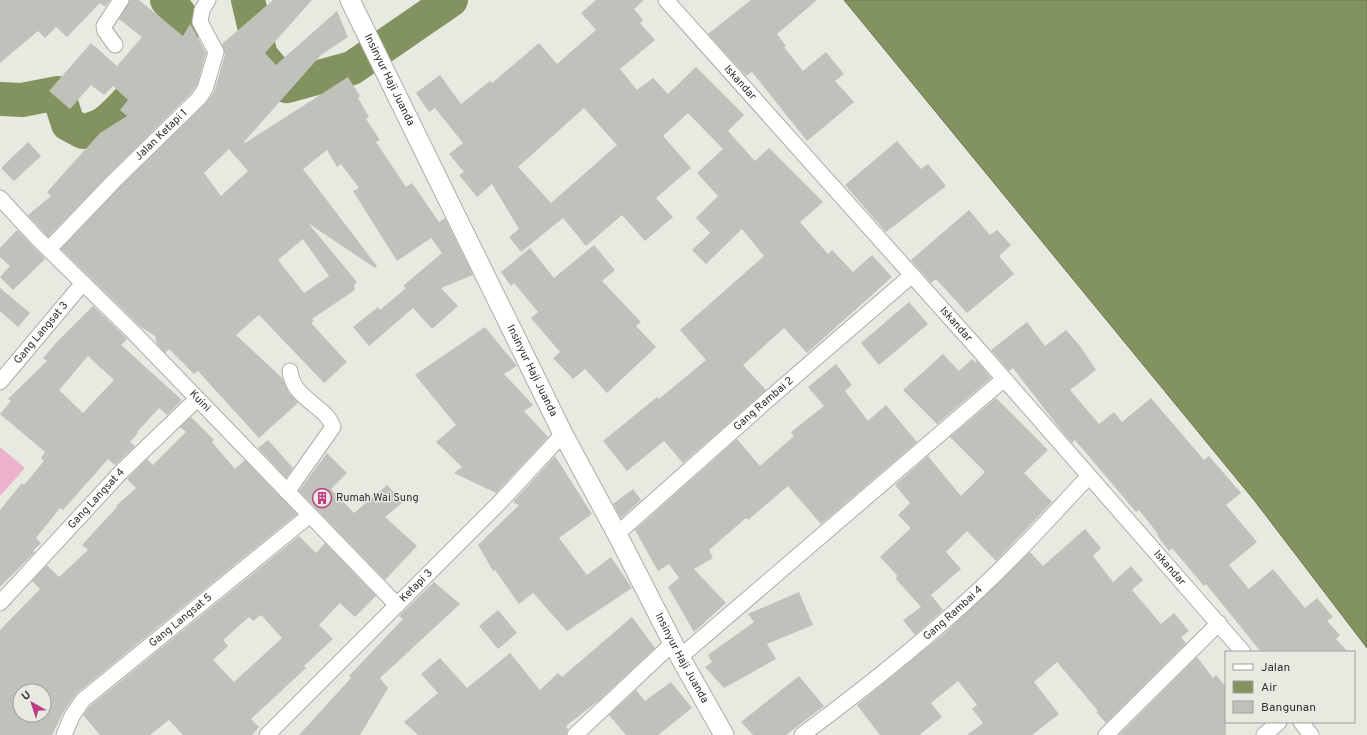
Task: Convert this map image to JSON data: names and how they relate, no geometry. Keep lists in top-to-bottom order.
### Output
{
  "streets": {
    "street": [
      "Insinyur Haji Juanda",
      "Iskandar",
      "Jalan Ketapi 1",
      "Gang Langsat 3",
      "Kuini",
      "Gang Rambai 2",
      "Gang Langsat 4",
      "Ketapi 3",
      "Gang Rambai 4",
      "Gang Langsat 5"
    ]
  },
  "crossings": [
    ["Insinyur Haji Juanda", "Gang Rambai 2"],
    ["Insinyur Haji Juanda", "Ketapi 3"],
    ["Iskandar", "Gang Rambai 2"],
    ["Iskandar", "Gang Rambai 4"],
    ["Jalan Ketapi 1", "Kuini"],
    ["Gang Langsat 3", "Kuini"],
    ["Kuini", "Gang Langsat 4"],
    ["Kuini", "Ketapi 3"],
    ["Kuini", "Gang Langsat 5"]
  ],
  "places": {
    "building": ["Rumah Wai Sung"]
  },
  "legend": ["Jalan", "Air", "Bangunan"],
  "north": "top left"
}
